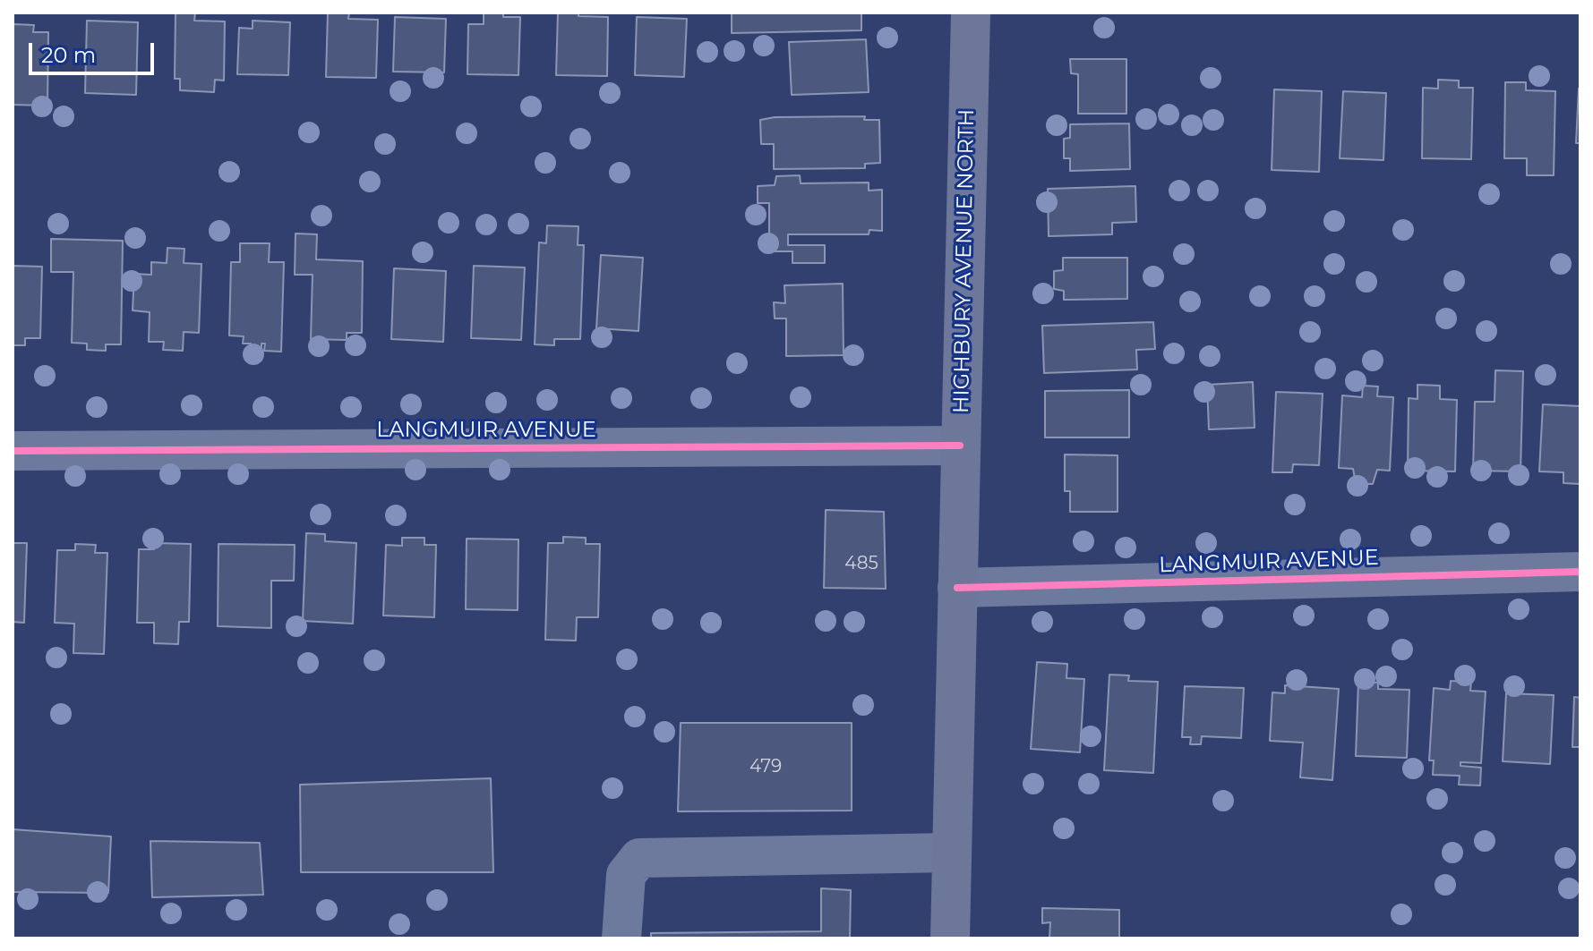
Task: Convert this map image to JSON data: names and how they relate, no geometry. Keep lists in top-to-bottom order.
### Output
{
  "streets": {
    "main road": ["HIGHBURY AVENUE NORTH"],
    "street": ["LANGMUIR AVENUE"]
  },
  "crossings": [
    ["HIGHBURY AVENUE NORTH", "LANGMUIR AVENUE"]
  ],
  "house_numbers": ["485", "479"],
  "scale_bar": "20 m"
}
